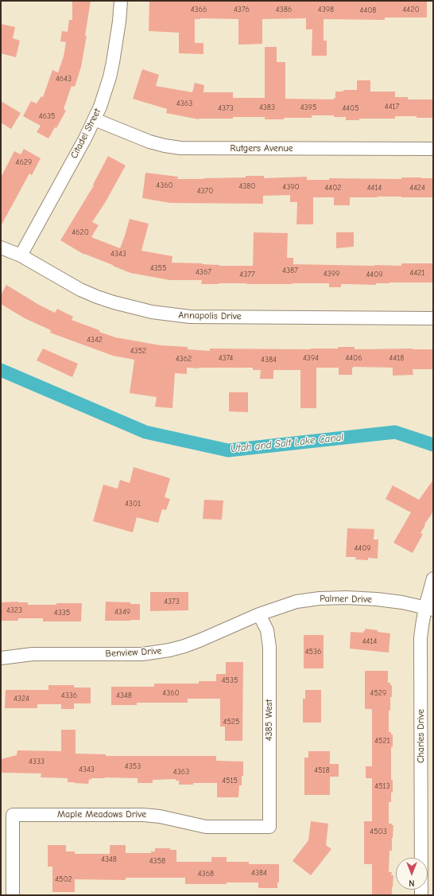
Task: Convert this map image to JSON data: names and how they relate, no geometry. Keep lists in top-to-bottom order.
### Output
{
  "streets": {
    "street": [
      "Citadel Street",
      "Rutgers Avenue",
      "Annapolis Drive",
      "Palmer Drive",
      "Benview Drive",
      "4385 West",
      "Charles Drive",
      "Maple Meadows Drive"
    ]
  },
  "crossings": [
    ["Citadel Street", "Rutgers Avenue"],
    ["Citadel Street", "Annapolis Drive"],
    ["Palmer Drive", "Benview Drive"],
    ["Palmer Drive", "4385 West"],
    ["Palmer Drive", "Charles Drive"],
    ["Benview Drive", "4385 West"],
    ["4385 West", "Maple Meadows Drive"]
  ],
  "water": ["Utah and Salt Lake Canal"],
  "house_numbers": [
    "4366",
    "4376",
    "4386",
    "4398",
    "4420",
    "4408",
    "4643",
    "4363",
    "4417",
    "4383",
    "4395",
    "4373",
    "4405",
    "4635",
    "4629",
    "4360",
    "4380",
    "4390",
    "4402",
    "4414",
    "4424",
    "4370",
    "4620",
    "4343",
    "4355",
    "4387",
    "4367",
    "4421",
    "4399",
    "4377",
    "4409",
    "4342",
    "4352",
    "4374",
    "4394",
    "4406",
    "4418",
    "4362",
    "4384",
    "4301",
    "4409",
    "4373",
    "4323",
    "4349",
    "4335",
    "4414",
    "4536",
    "4535",
    "4360",
    "4529",
    "4336",
    "4348",
    "4324",
    "4525",
    "4521",
    "4333",
    "4353",
    "4343",
    "4518",
    "4363",
    "4515",
    "4513",
    "4503",
    "4348",
    "4358",
    "4384",
    "4368",
    "4502"
  ],
  "north": "bottom"
}
